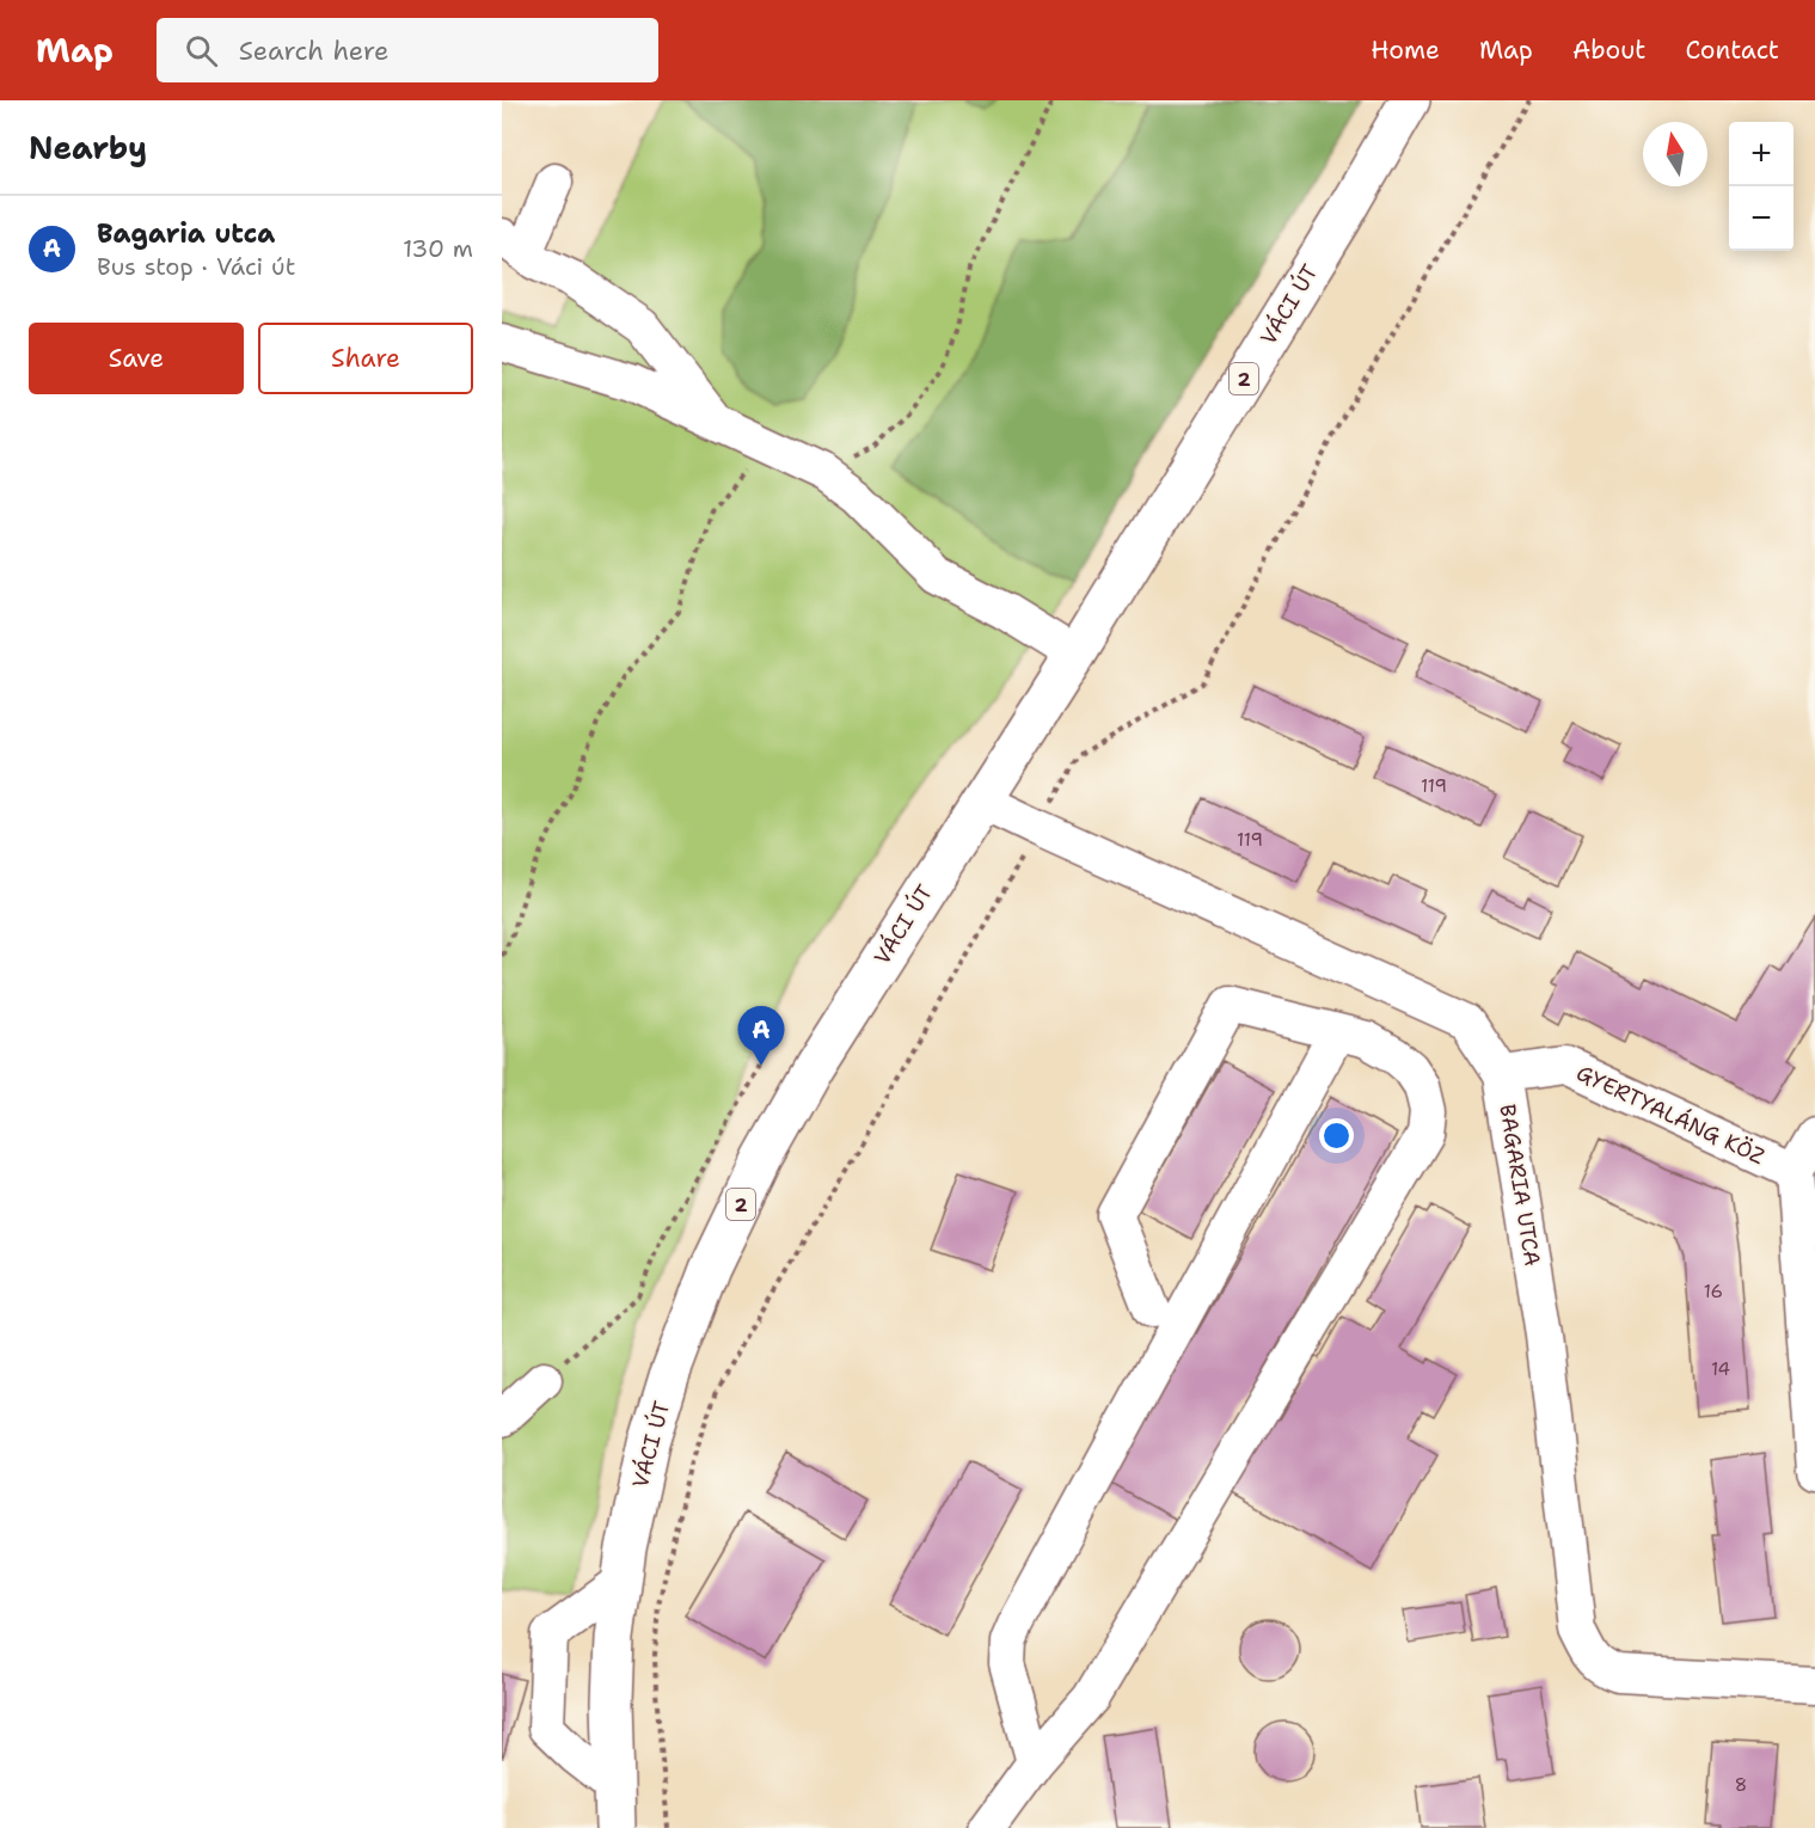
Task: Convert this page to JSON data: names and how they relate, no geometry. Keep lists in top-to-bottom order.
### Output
{
  "streets": {
    "main road": ["VÁCI ÚT", "2"],
    "street": ["GYERTYALÁNG KÖZ", "BAGARIA UTCA"]
  },
  "crossings": [
    ["VÁCI ÚT", "BAGARIA UTCA"],
    ["GYERTYALÁNG KÖZ", "BAGARIA UTCA"]
  ],
  "house_numbers": [
    "119",
    "119",
    "16",
    "14",
    "8"
  ],
  "north": "top",
  "page": {
    "header": "Map",
    "search": "Search here",
    "nav": [
      "Home",
      "Map",
      "About",
      "Contact"
    ],
    "heading": "Nearby",
    "map_buttons": ["+", "−"],
    "list": [
      {
        "mark": "A",
        "name": "Bagaria utca",
        "note": "Bus stop · Váci út",
        "value": "130 m"
      }
    ],
    "buttons": ["Save", "Share"],
    "pins": "A"
  }
}
